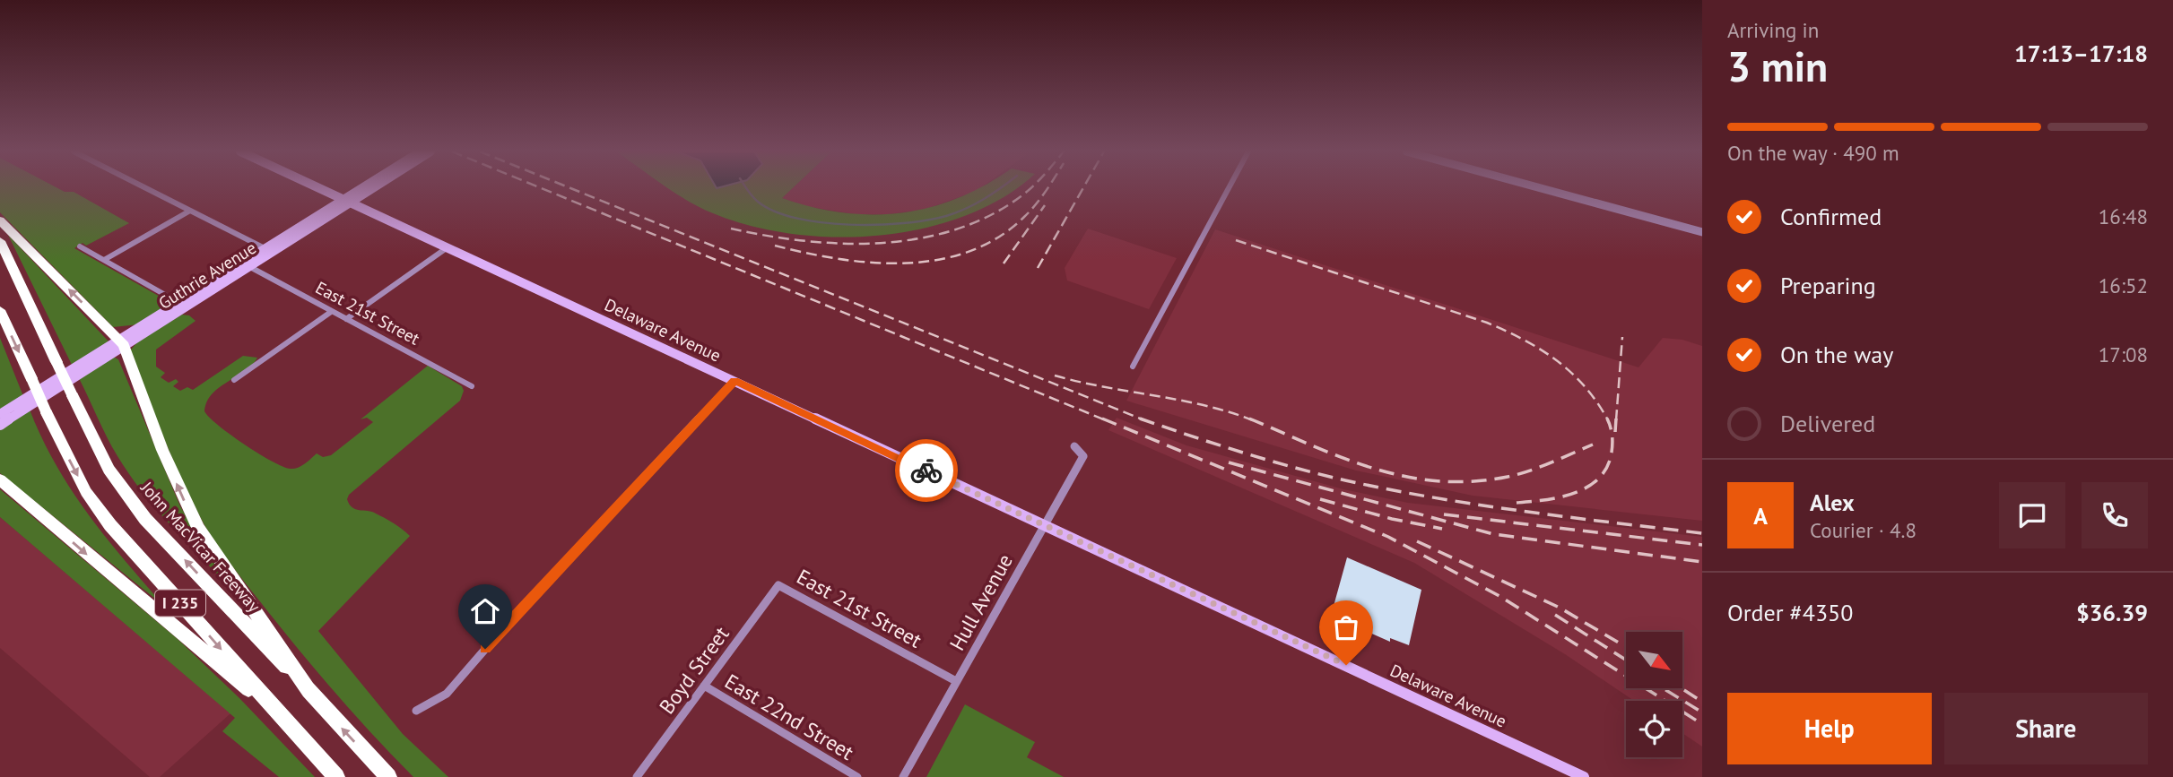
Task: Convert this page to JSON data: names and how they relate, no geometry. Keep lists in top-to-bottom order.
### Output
{
  "streets": {
    "highway": ["John MacVicar Freeway", "I 235"],
    "main road": ["Guthrie Avenue", "Delaware Avenue"],
    "street": [
      "East 21st Street",
      "Hull Avenue",
      "Boyd Street",
      "East 22nd Street"
    ]
  },
  "crossings": [
    ["Guthrie Avenue", "East 21st Street"],
    ["Guthrie Avenue", "Delaware Avenue"],
    ["East 21st Street", "Hull Avenue"],
    ["East 21st Street", "Boyd Street"],
    ["Delaware Avenue", "Hull Avenue"],
    ["Boyd Street", "East 22nd Street"]
  ],
  "north": "bottom right",
  "page": {
    "heading": ["3 min", "Arriving in", "17:13–17:18"],
    "panel": [
      "Alex",
      "Courier · 4.8",
      "Order #4350",
      "$36.39"
    ],
    "bar": "On the way · 490 m",
    "list": [
      ["Confirmed", "16:48"],
      ["Preparing", "16:52"],
      ["On the way", "17:08"],
      "Delivered"
    ],
    "round": "A",
    "buttons": ["Help", "Share"]
  }
}
